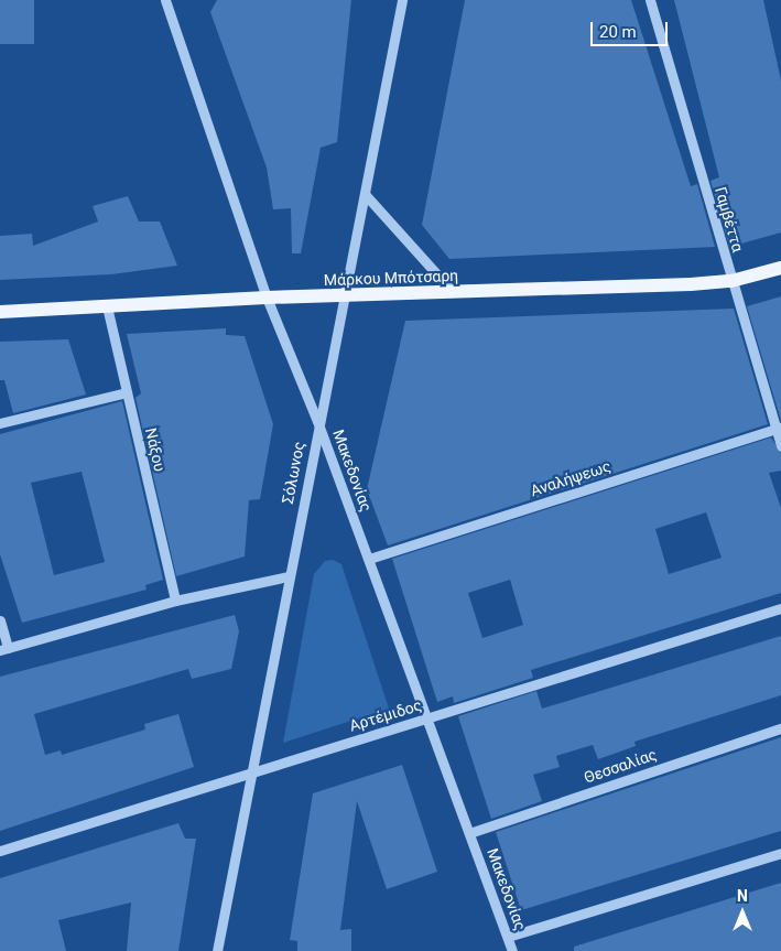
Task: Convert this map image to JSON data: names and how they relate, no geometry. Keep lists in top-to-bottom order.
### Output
{
  "streets": {
    "main road": ["Μάρκου Μπότσαρη"],
    "street": [
      "Γαμβέττα",
      "Νάξου",
      "Μακεδονίας",
      "Σόλωνος",
      "Αναλήψεως",
      "Αρτέμιδος",
      "Θεσσαλίας"
    ]
  },
  "crossings": [
    ["Γαμβέττα", "Μάρκου Μπότσαρη"],
    ["Γαμβέττα", "Αναλήψεως"],
    ["Μάρκου Μπότσαρη", "Νάξου"],
    ["Μάρκου Μπότσαρη", "Μακεδονίας"],
    ["Μάρκου Μπότσαρη", "Σόλωνος"],
    ["Μακεδονίας", "Σόλωνος"],
    ["Μακεδονίας", "Αναλήψεως"],
    ["Μακεδονίας", "Αρτέμιδος"],
    ["Μακεδονίας", "Θεσσαλίας"],
    ["Σόλωνος", "Αρτέμιδος"]
  ],
  "scale_bar": "20 m",
  "north": "top"
}
